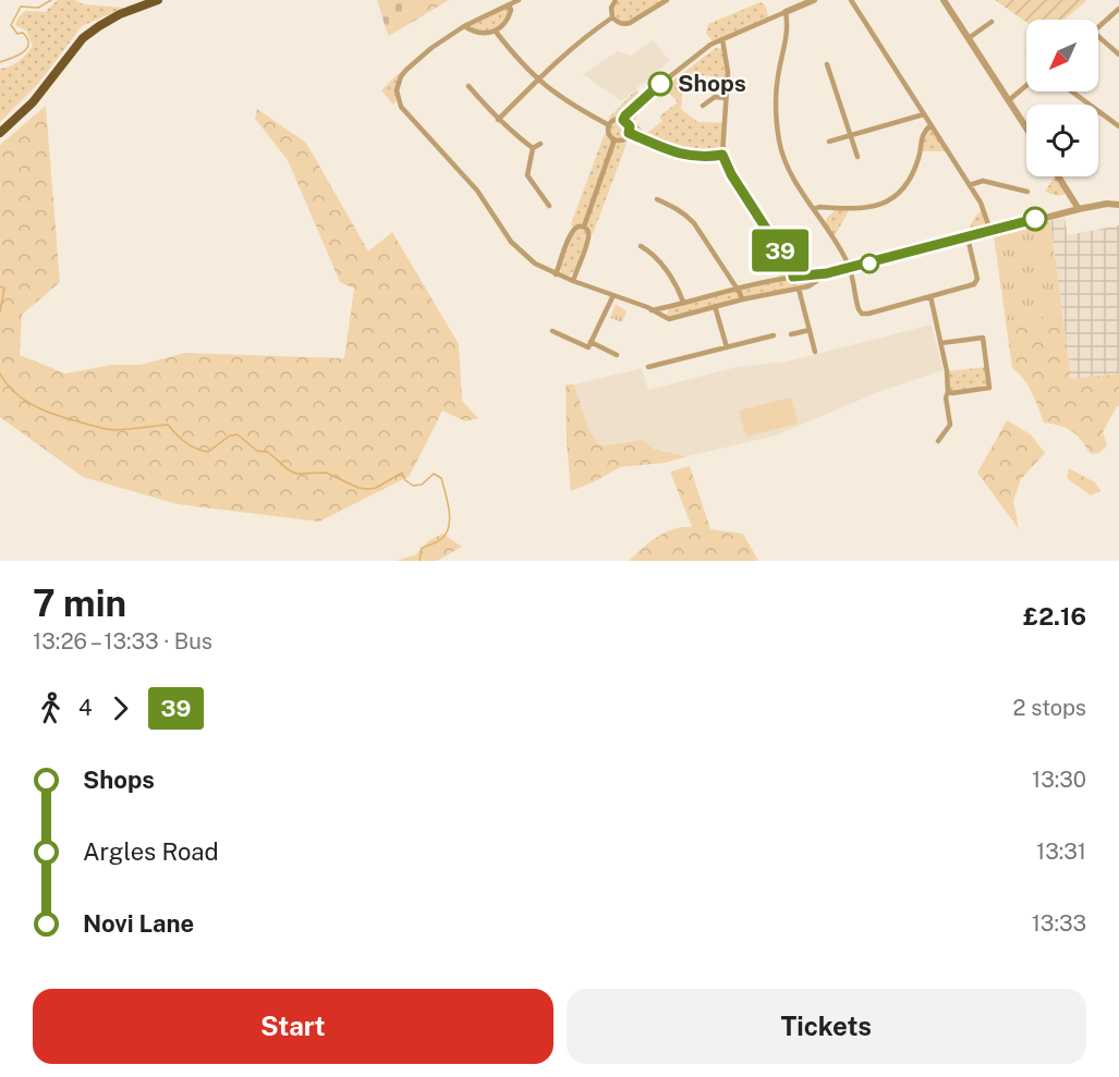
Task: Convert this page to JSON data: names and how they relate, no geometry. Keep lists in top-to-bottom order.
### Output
{
  "places": ["Shops"],
  "lines": ["bus line 39"],
  "north": "bottom left",
  "page": {
    "on_map": "39",
    "heading": ["7 min", "13:26 – 13:33 · Bus", "£2.16"],
    "legs": ["4", "39", "2 stops"],
    "list": [
      {
        "name": "Shops",
        "value": "13:30"
      },
      {
        "name": "Argles Road",
        "value": "13:31"
      },
      {
        "name": "Novi Lane",
        "value": "13:33"
      }
    ],
    "buttons": ["Start", "Tickets"]
  }
}
